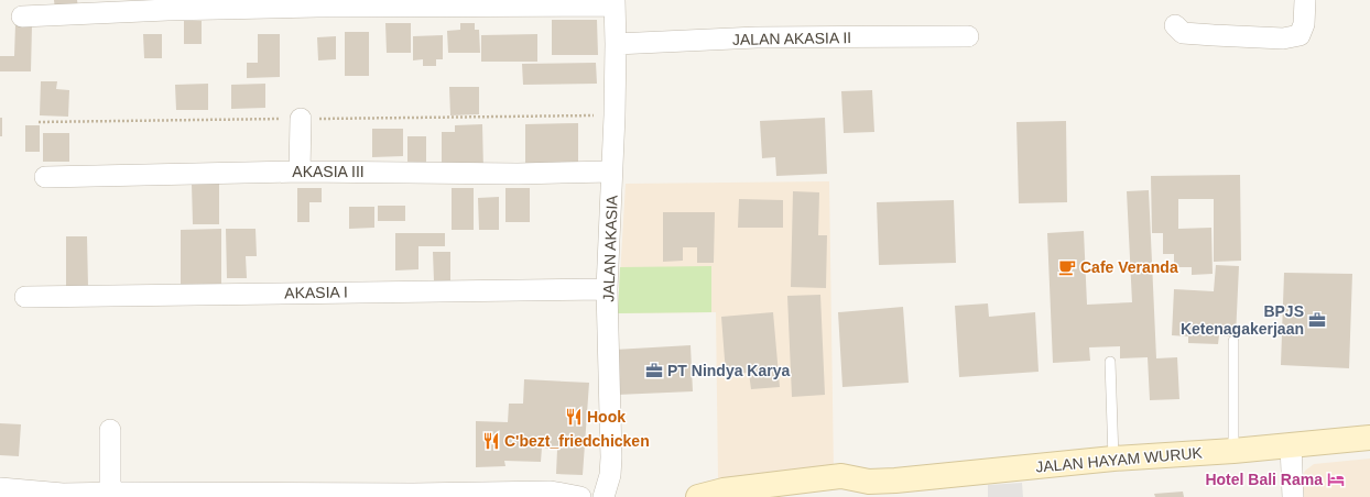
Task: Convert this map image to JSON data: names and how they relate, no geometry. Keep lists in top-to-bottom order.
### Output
{
  "streets": {
    "main road": ["JALAN HAYAM WURUK"],
    "street": [
      "JALAN AKASIA II",
      "AKASIA III",
      "JALAN AKASIA",
      "AKASIA I"
    ]
  },
  "crossings": [
    ["JALAN AKASIA II", "JALAN AKASIA"],
    ["AKASIA III", "JALAN AKASIA"],
    ["JALAN AKASIA", "AKASIA I"]
  ],
  "places": {
    "cafe": ["Cafe Veranda"],
    "office": ["BPJS Ketenagakerjaan", "PT Nindya Karya"],
    "restaurant": ["Hook", "C'bezt_friedchicken"],
    "hotel": ["Hotel Bali Rama"]
  }
}
